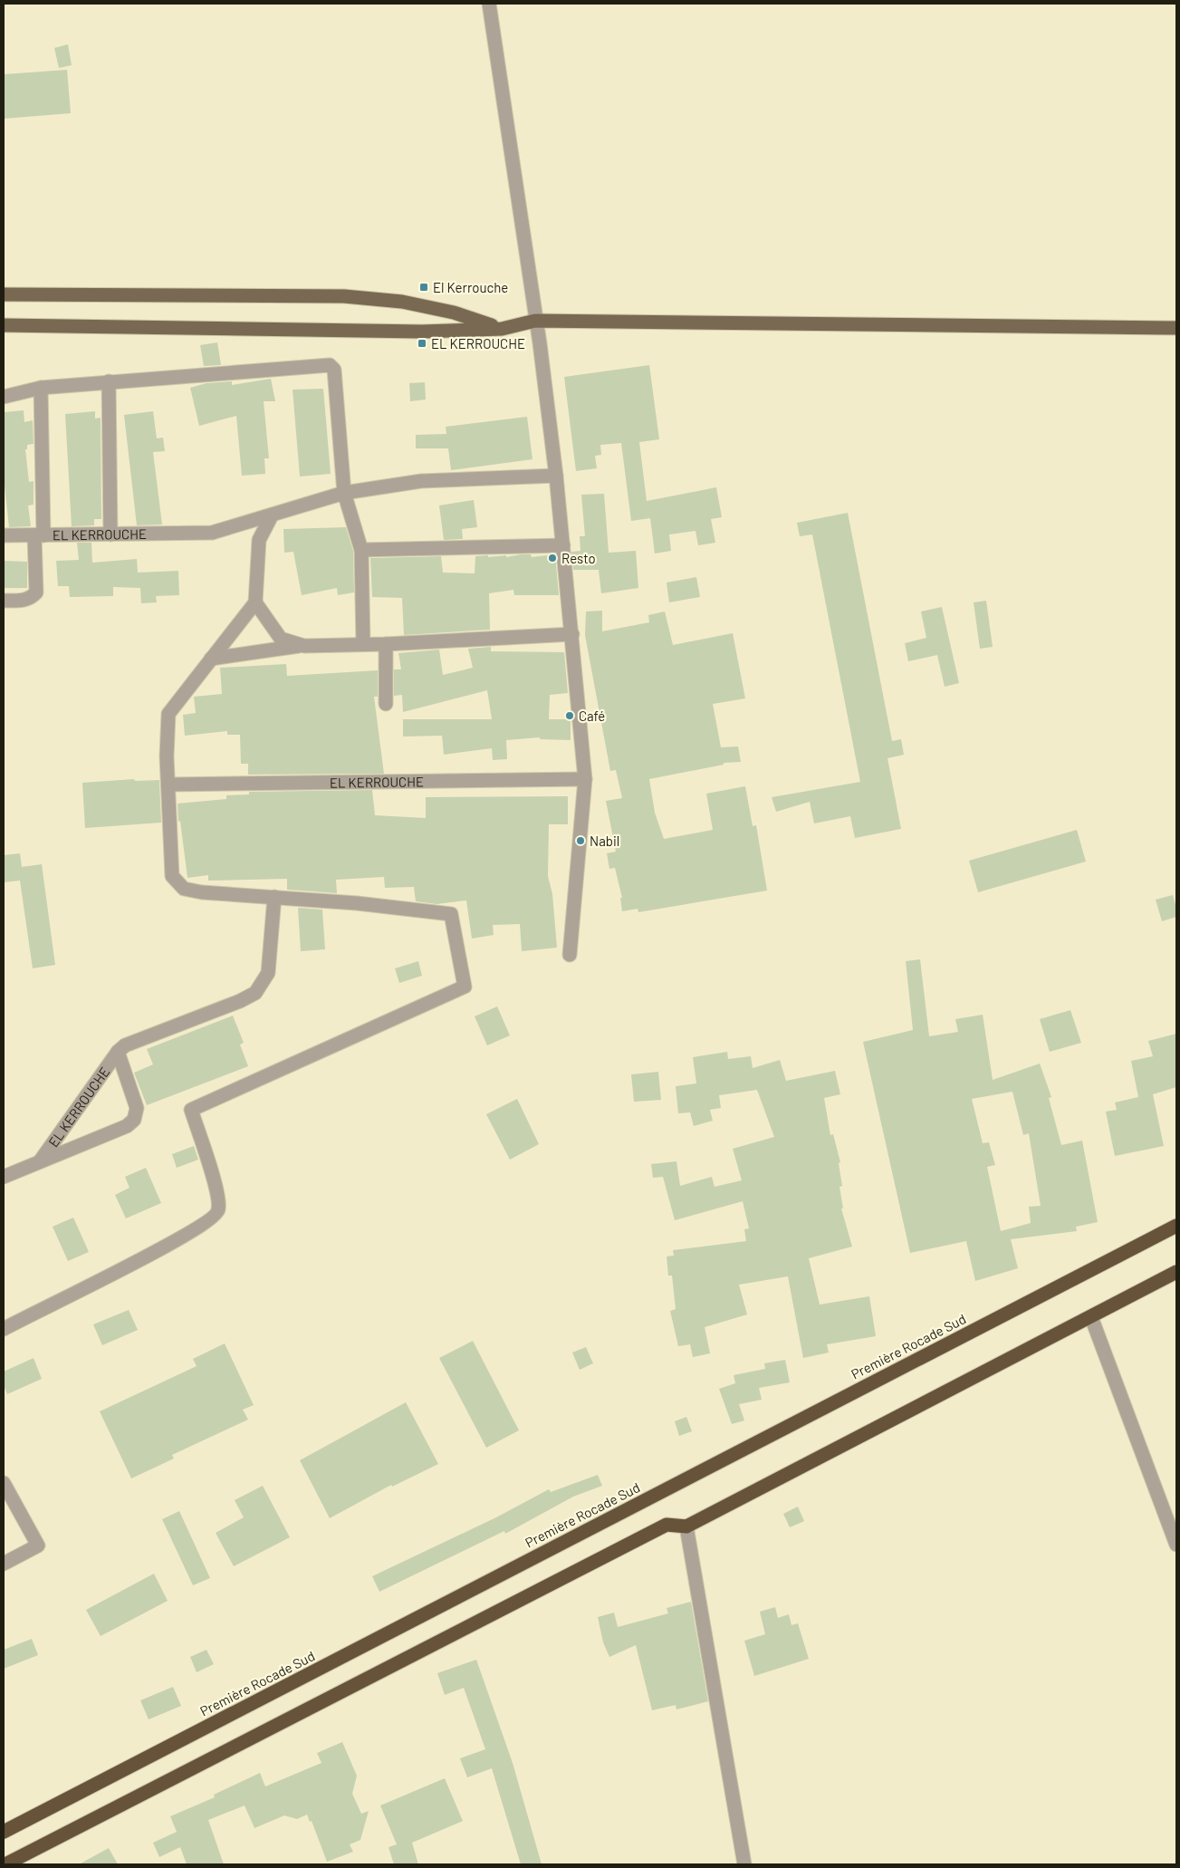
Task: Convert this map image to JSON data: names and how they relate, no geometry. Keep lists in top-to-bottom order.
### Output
{
  "streets": {
    "highway": ["Première Rocade Sud"],
    "street": ["EL KERROUCHE"]
  },
  "places": {
    "transit": ["El Kerrouche", "EL KERROUCHE"],
    "other": ["Resto", "Café", "Nabil"]
  }
}
